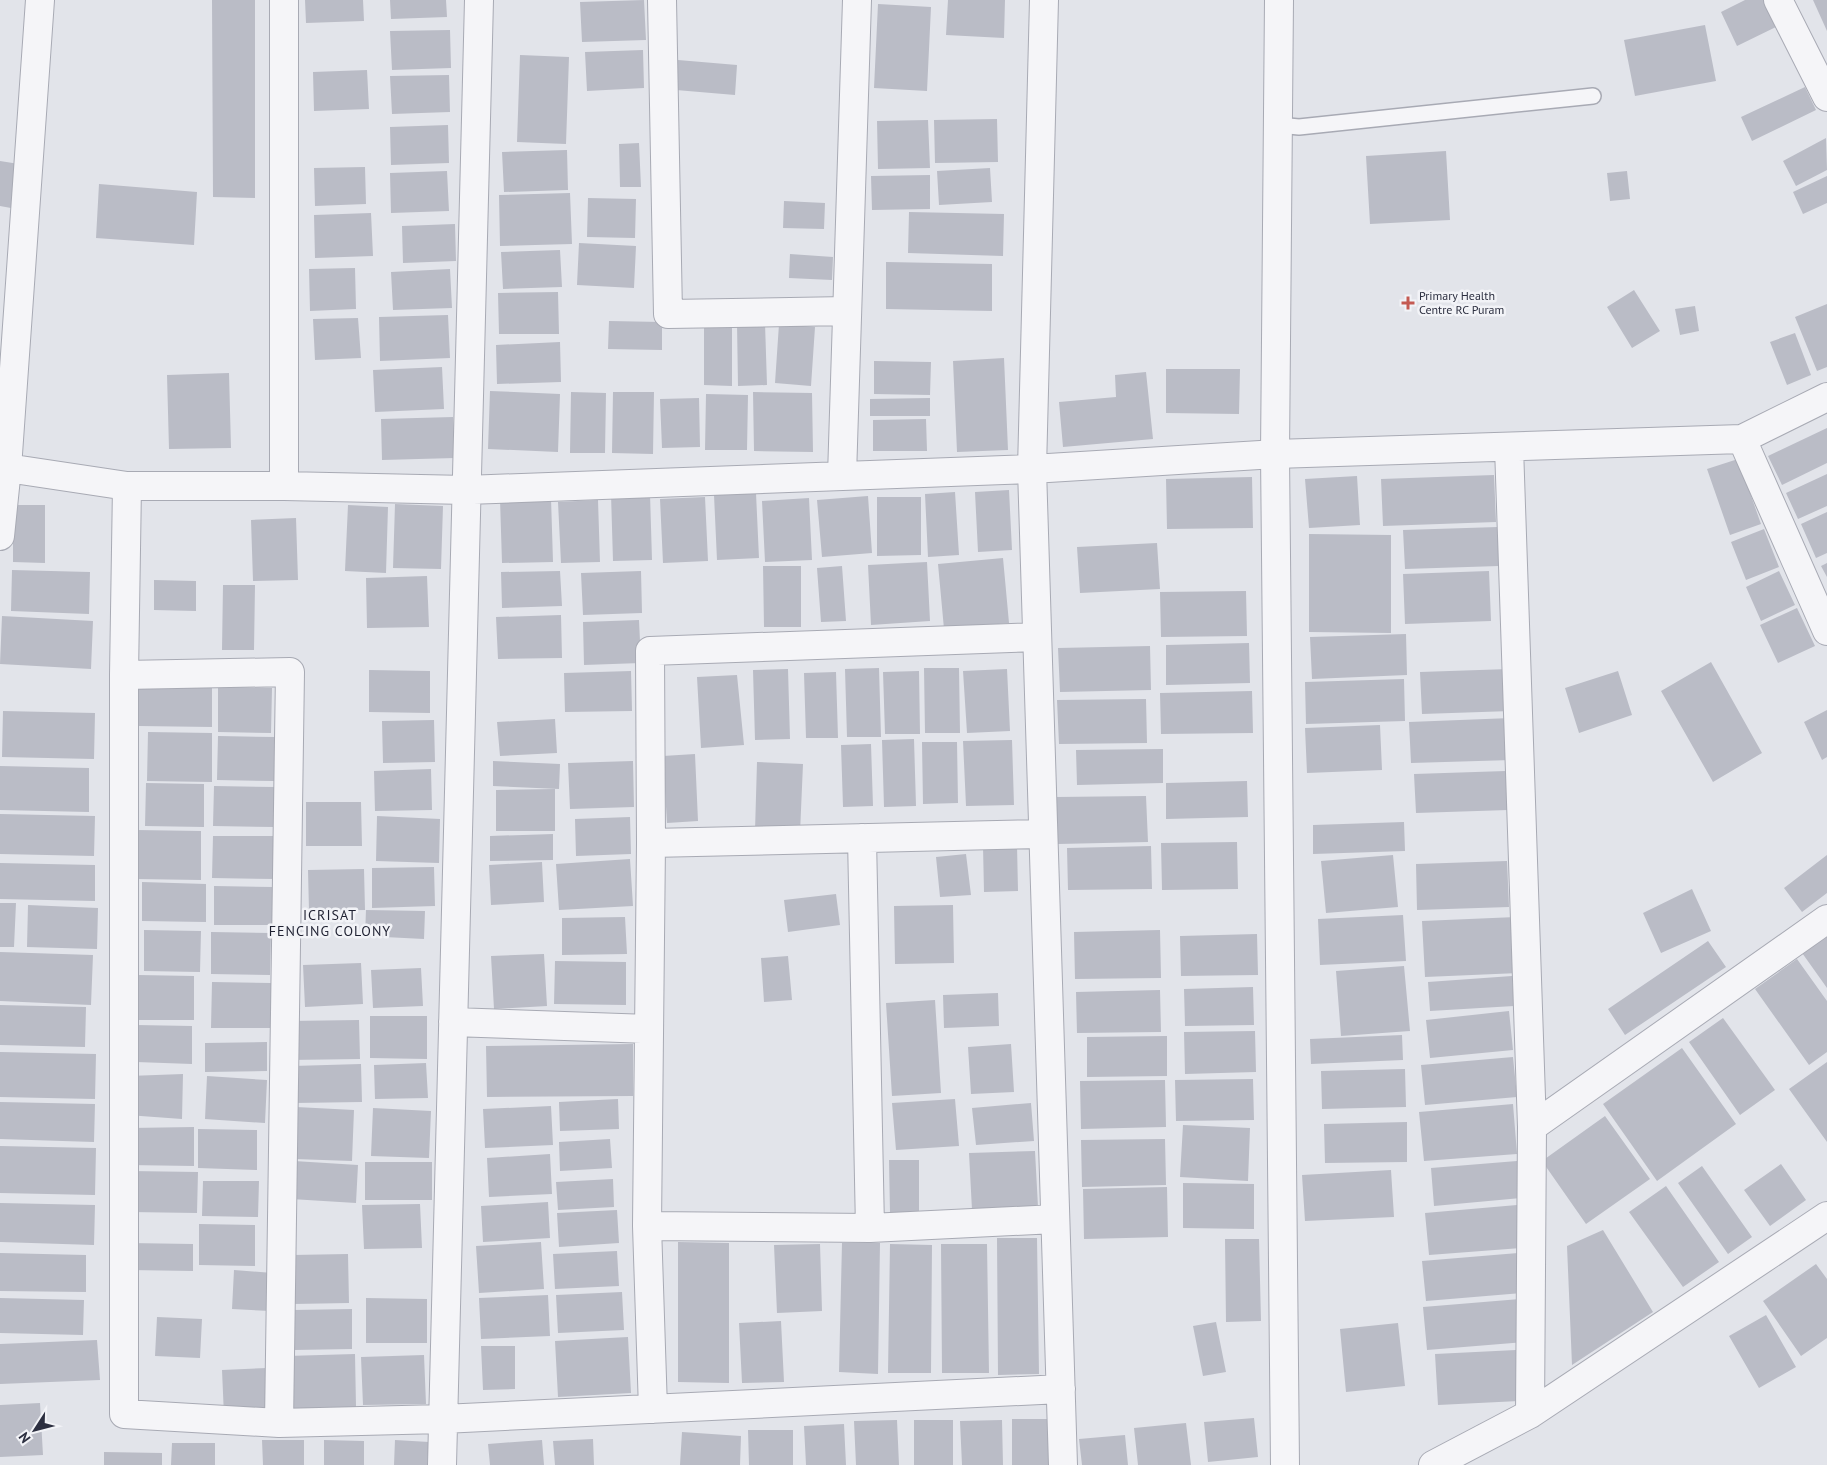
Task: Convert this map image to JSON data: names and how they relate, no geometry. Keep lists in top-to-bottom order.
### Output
{
  "districts": ["ICRISAT FENCING COLONY"],
  "places": {
    "health": ["Primary Health Centre RC Puram"]
  },
  "north": "bottom left"
}
